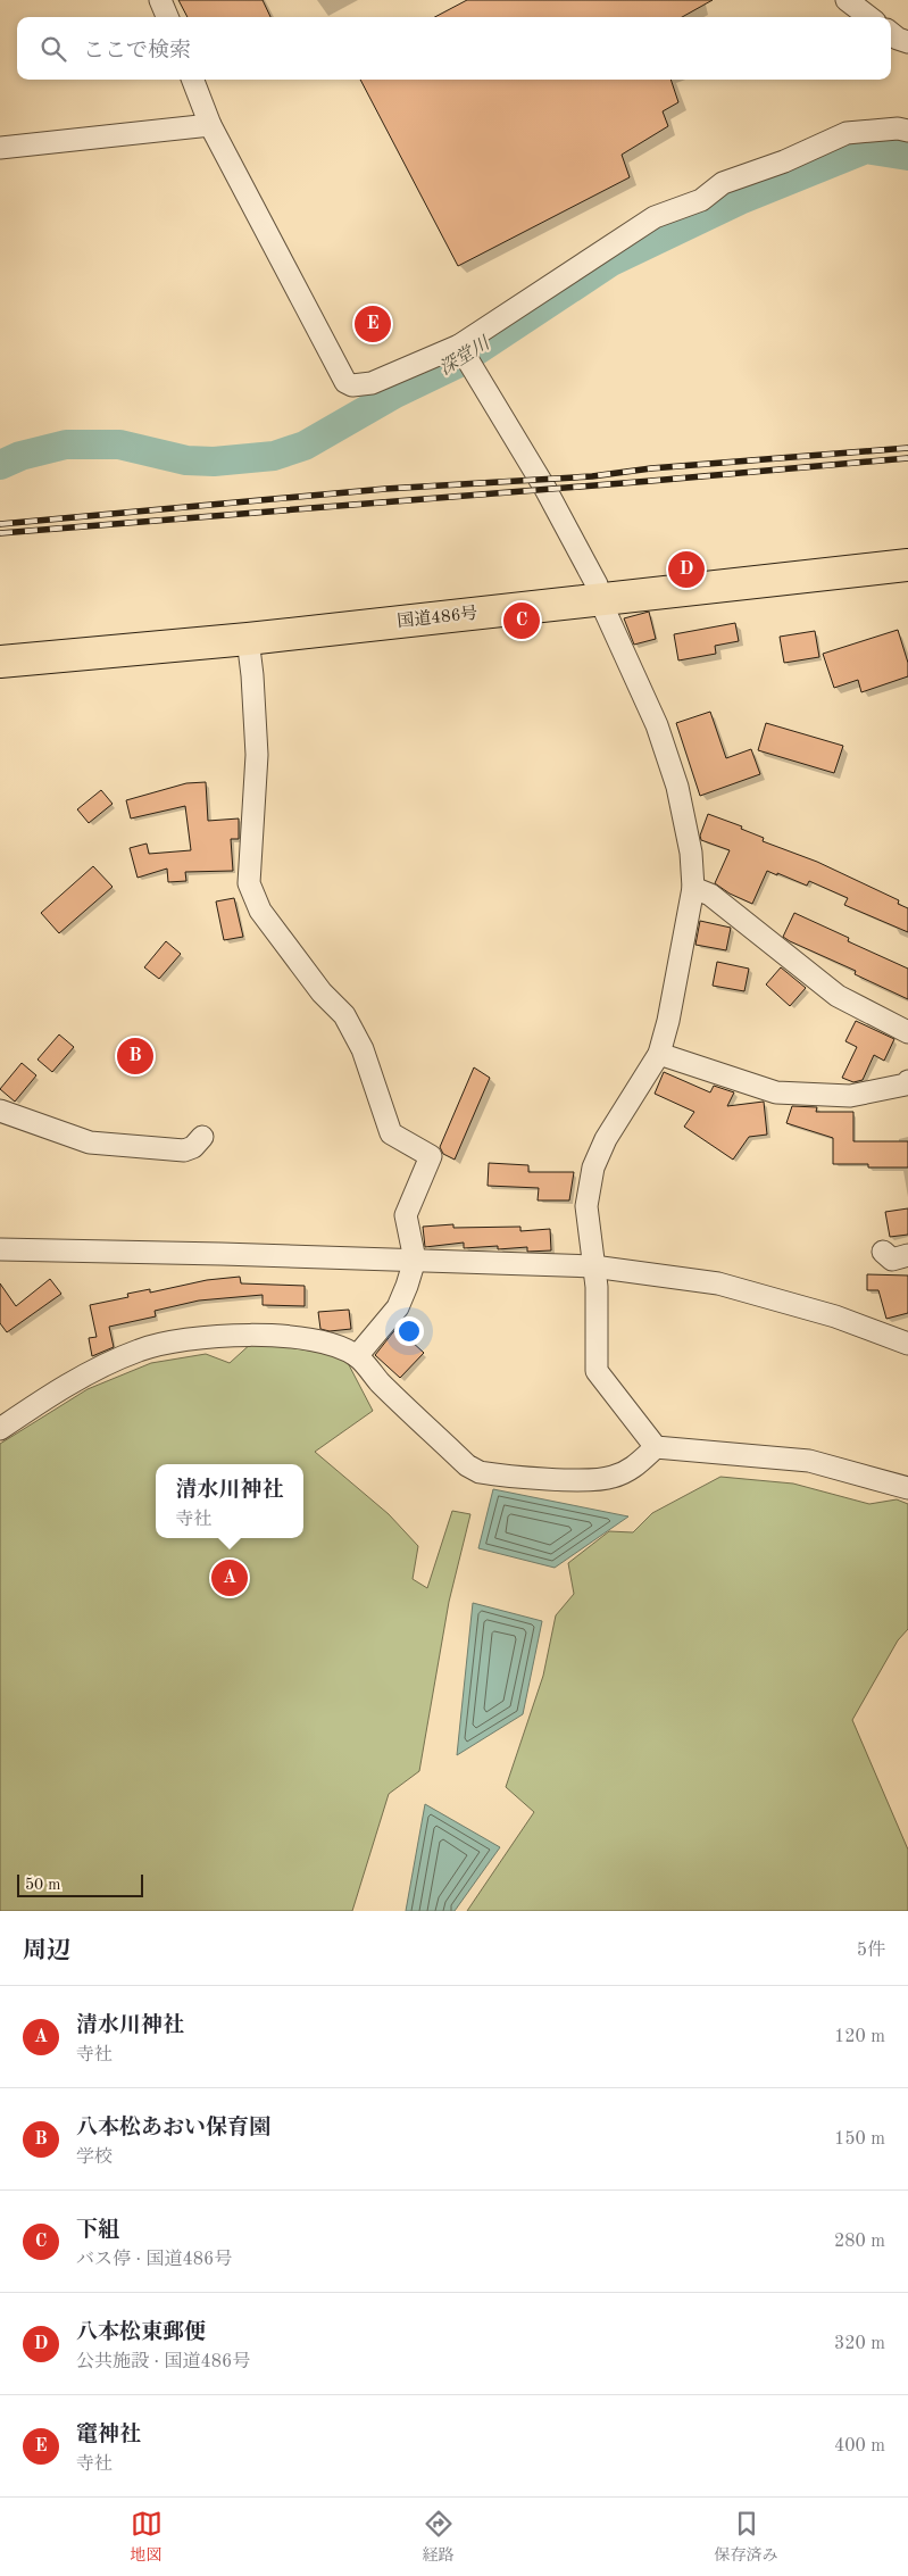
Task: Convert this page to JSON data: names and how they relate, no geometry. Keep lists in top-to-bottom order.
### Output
{
  "streets": {
    "highway": ["国道486号"]
  },
  "water": ["深堂川"],
  "scale_bar": "50 m",
  "page": {
    "search": "ここで検索",
    "pins": [
      "E",
      "D",
      "C",
      "B",
      "A"
    ],
    "popup": ["清水川神社", "寺社"],
    "scale": "50 m",
    "heading": ["周辺", "5件"],
    "list": [
      {
        "mark": "A",
        "name": "清水川神社",
        "note": "寺社",
        "value": "120 m"
      },
      {
        "mark": "B",
        "name": "八本松あおい保育園",
        "note": "学校",
        "value": "150 m"
      },
      {
        "mark": "C",
        "name": "下組",
        "note": "バス停 · 国道486号",
        "value": "280 m"
      },
      {
        "mark": "D",
        "name": "八本松東郵便",
        "note": "公共施設 · 国道486号",
        "value": "320 m"
      },
      {
        "mark": "E",
        "name": "竃神社",
        "note": "寺社",
        "value": "400 m"
      }
    ],
    "nav": ["地図", "経路", "保存済み"]
  }
}
